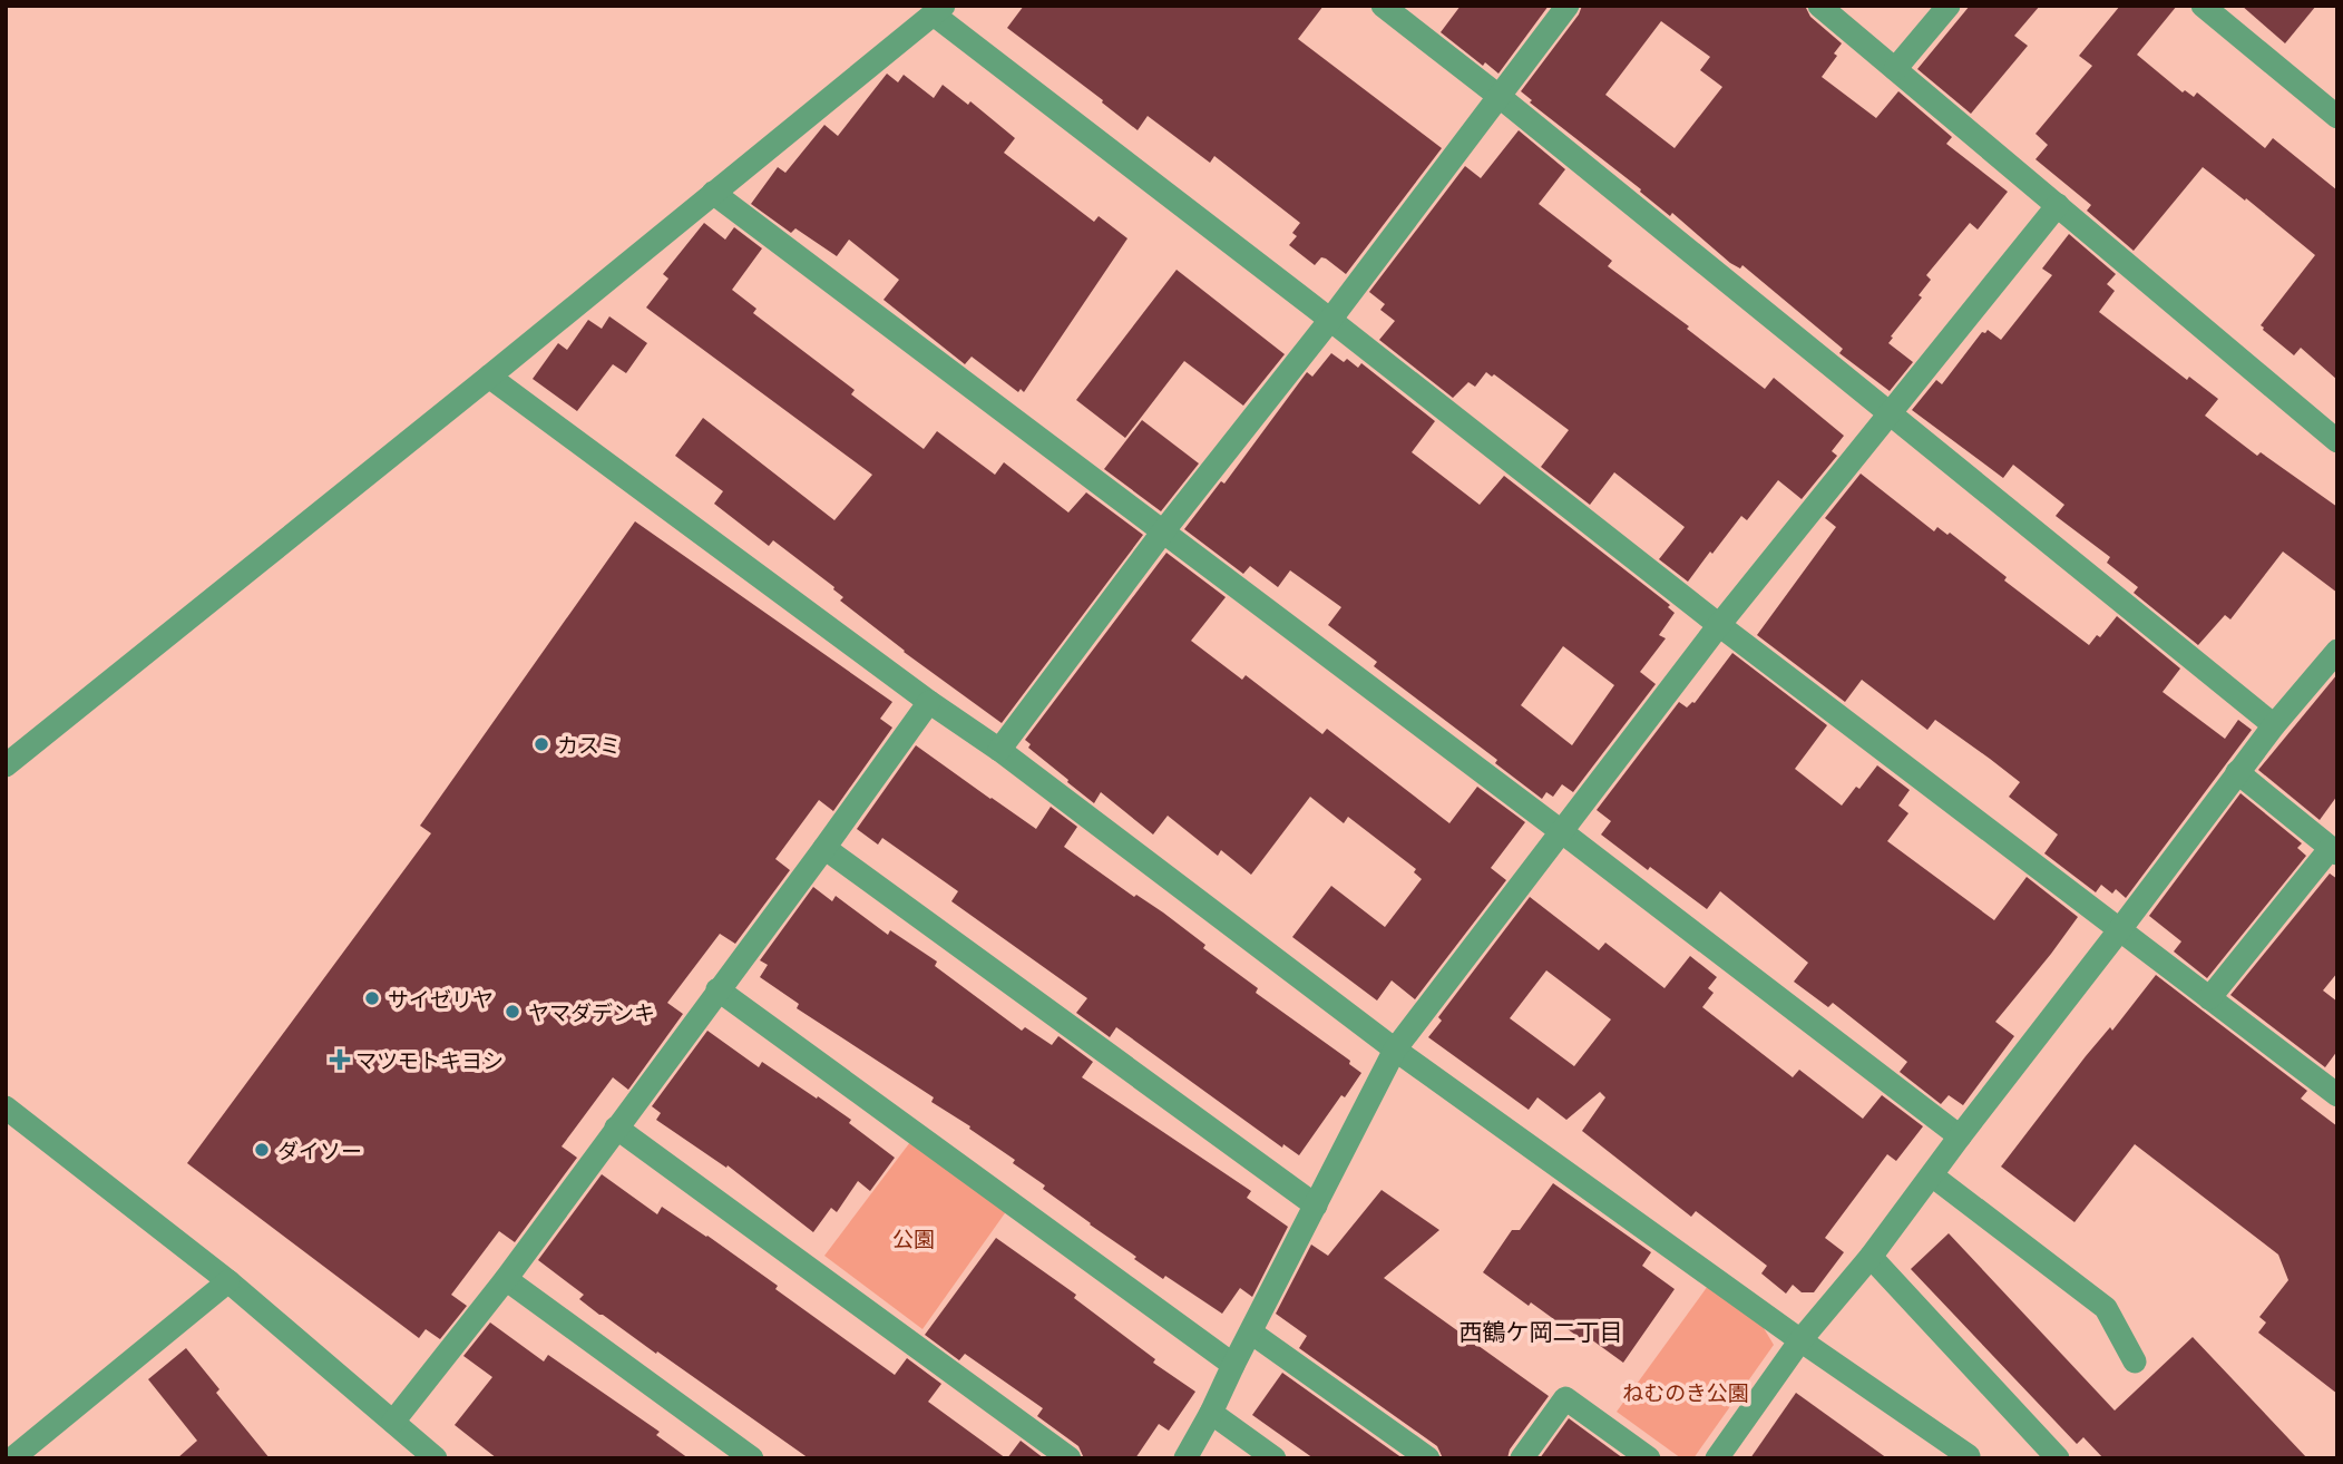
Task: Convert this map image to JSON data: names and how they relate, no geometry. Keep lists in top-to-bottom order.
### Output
{
  "districts": ["西鶴ケ岡二丁目"],
  "parks": ["公園", "ねむのき公園"],
  "places": {
    "other": [
      "カスミ",
      "サイゼリヤ",
      "ヤマダデンキ",
      "ダイソー"
    ],
    "health": ["マツモトキヨシ"]
  }
}
